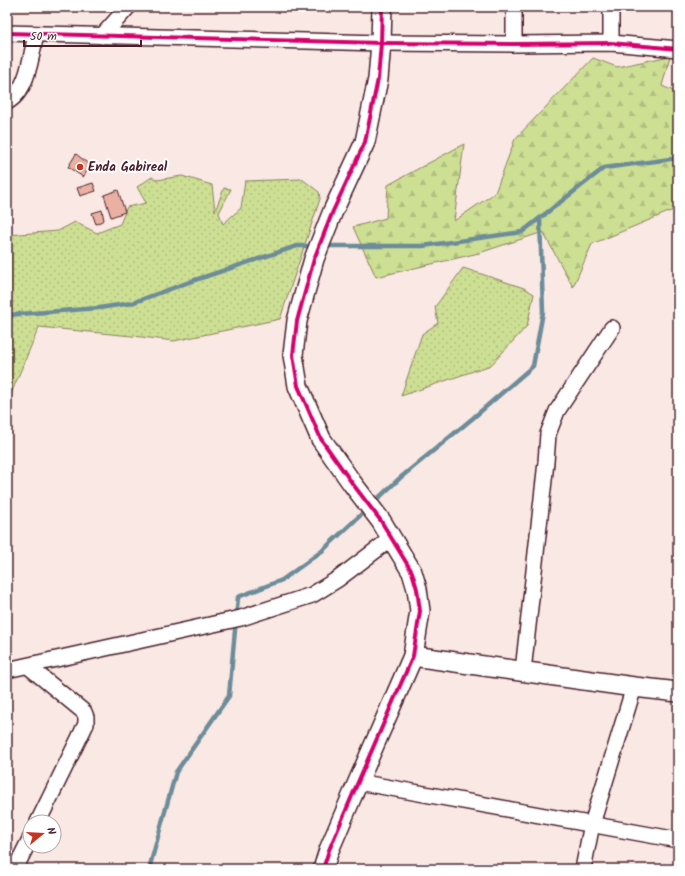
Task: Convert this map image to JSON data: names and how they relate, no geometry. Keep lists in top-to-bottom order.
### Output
{
  "places": ["Enda Gabireal"],
  "scale_bar": "50 m",
  "north": "right"
}
